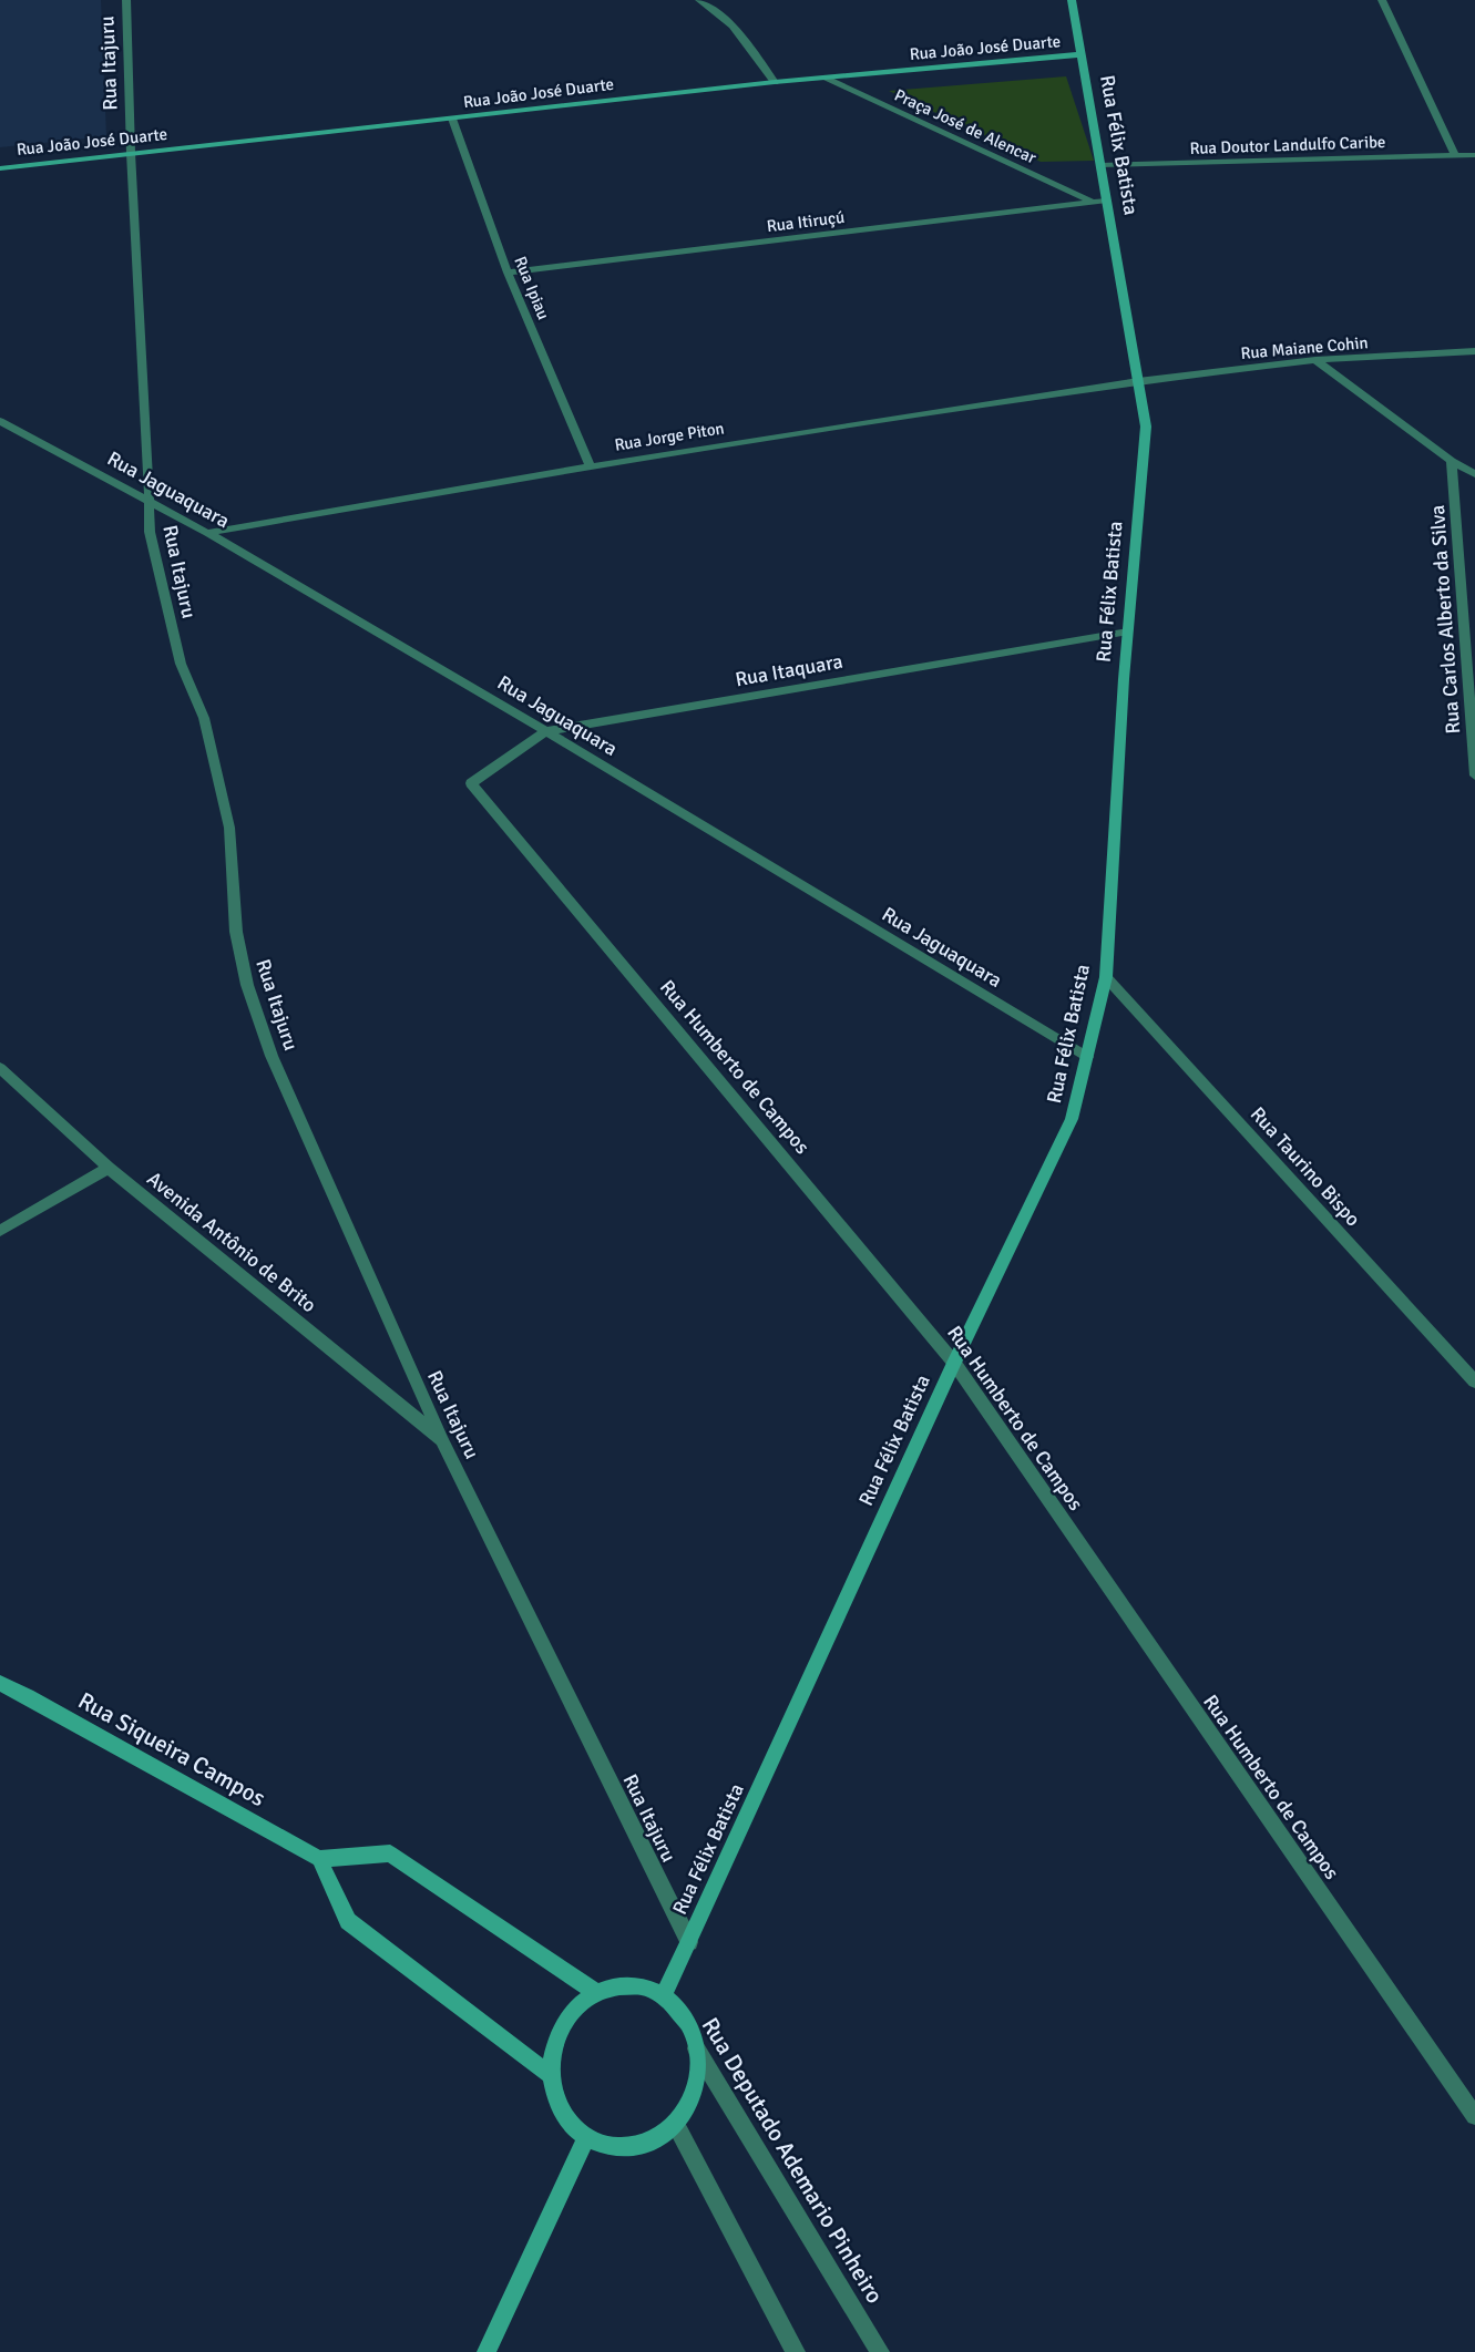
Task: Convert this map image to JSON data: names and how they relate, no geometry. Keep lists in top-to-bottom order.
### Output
{
  "streets": {
    "street": [
      "Rua João José Duarte",
      "Rua Itajuru",
      "Praça José de Alencar",
      "Rua Félix Batista",
      "Rua Doutor Landulfo Caribe",
      "Rua Itiruçú",
      "Rua Ipiau",
      "Rua Maiane Cohin",
      "Rua Jorge Piton",
      "Rua Jaguaquara",
      "Rua Carlos Alberto da Silva",
      "Rua Itaquara",
      "Rua Humberto de Campos",
      "Rua Taurino Bispo",
      "Avenida Antônio de Brito",
      "Rua Siqueira Campos",
      "Rua Deputado Ademario Pinheiro"
    ]
  },
  "crossings": [
    ["Rua João José Duarte", "Rua Itajuru"],
    ["Rua João José Duarte", "Praça José de Alencar"],
    ["Rua João José Duarte", "Rua Félix Batista"],
    ["Rua João José Duarte", "Rua Ipiau"],
    ["Rua Itajuru", "Rua Félix Batista"],
    ["Rua Itajuru", "Rua Jaguaquara"],
    ["Rua Itajuru", "Avenida Antônio de Brito"],
    ["Praça José de Alencar", "Rua Itiruçú"],
    ["Rua Félix Batista", "Rua Doutor Landulfo Caribe"],
    ["Rua Félix Batista", "Rua Itiruçú"],
    ["Rua Félix Batista", "Rua Maiane Cohin"],
    ["Rua Félix Batista", "Rua Jorge Piton"],
    ["Rua Félix Batista", "Rua Jaguaquara"],
    ["Rua Félix Batista", "Rua Itaquara"],
    ["Rua Félix Batista", "Rua Humberto de Campos"],
    ["Rua Félix Batista", "Rua Taurino Bispo"],
    ["Rua Félix Batista", "Rua Deputado Ademario Pinheiro"],
    ["Rua Itiruçú", "Rua Ipiau"],
    ["Rua Ipiau", "Rua Jorge Piton"],
    ["Rua Maiane Cohin", "Rua Jorge Piton"],
    ["Rua Jorge Piton", "Rua Jaguaquara"],
    ["Rua Jaguaquara", "Rua Itaquara"],
    ["Rua Itaquara", "Rua Humberto de Campos"]
  ]
}
